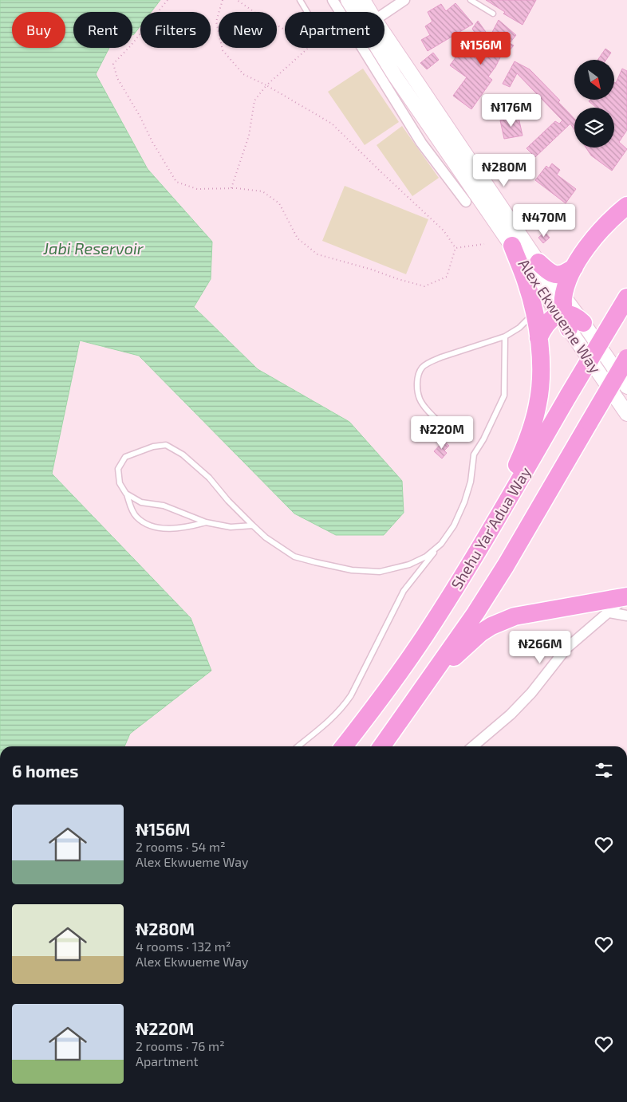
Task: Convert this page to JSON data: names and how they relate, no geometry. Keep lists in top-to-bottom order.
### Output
{
  "streets": {
    "highway": ["Shehu Yar'Adua Way"],
    "street": ["Alex Ekwueme Way"]
  },
  "water": ["Jabi Reservoir"],
  "north": "bottom right",
  "page": {
    "chip": [
      "Buy",
      "Rent",
      "Filters",
      "New",
      "Apartment"
    ],
    "price": [
      "₦156M",
      "₦176M",
      "₦280M",
      "₦470M",
      "₦220M",
      "₦266M"
    ],
    "heading": "6 homes",
    "list": [
      {
        "name": "₦156M",
        "note": "2 rooms · 54 m² · Alex Ekwueme Way"
      },
      {
        "name": "₦280M",
        "note": "4 rooms · 132 m² · Alex Ekwueme Way"
      },
      {
        "name": "₦220M",
        "note": "2 rooms · 76 m² · Apartment"
      }
    ]
  }
}
